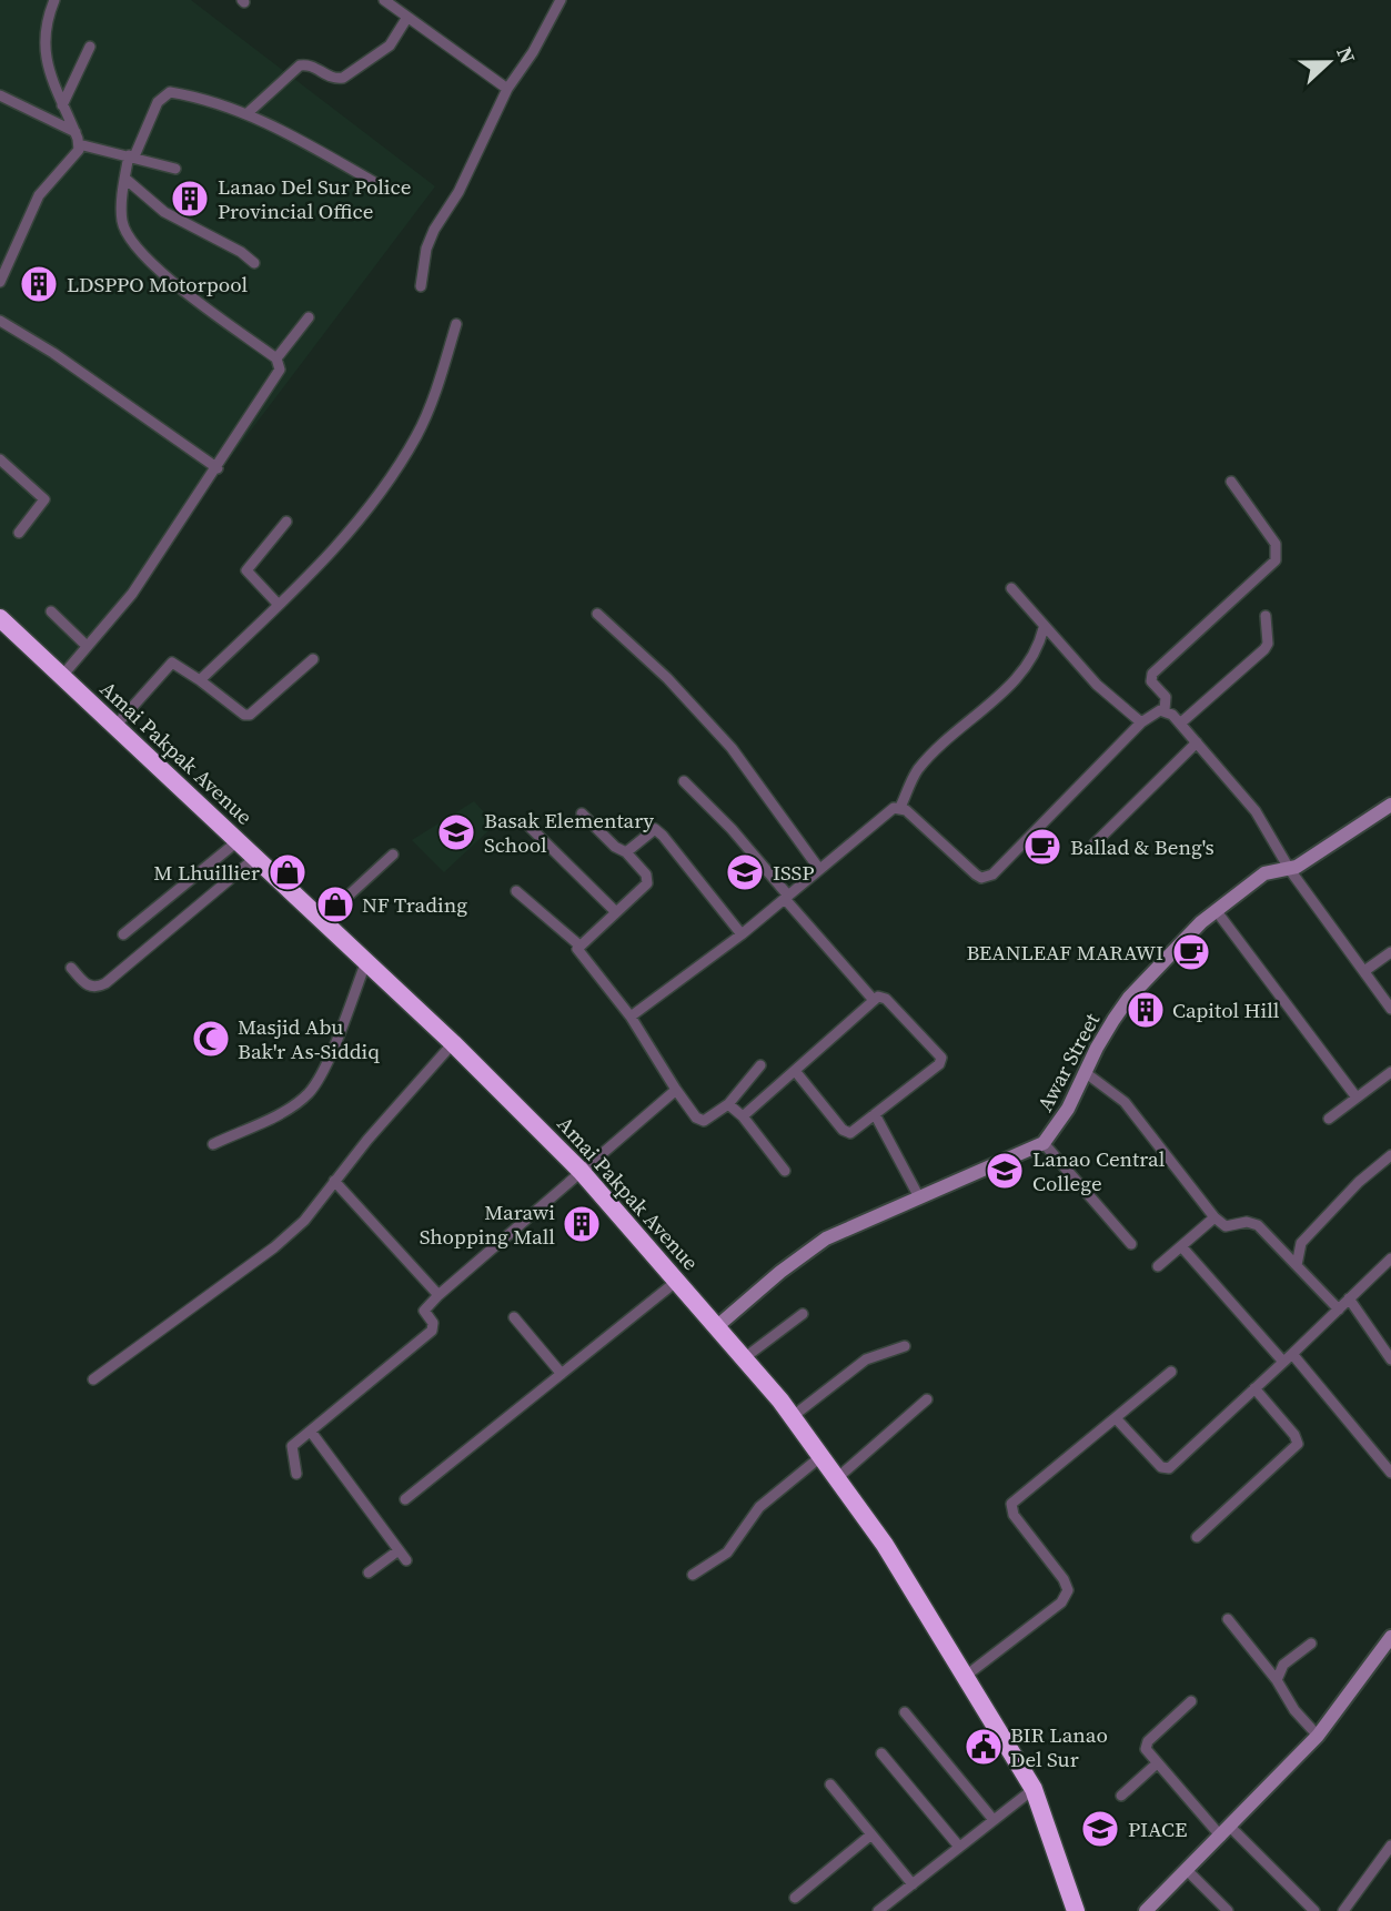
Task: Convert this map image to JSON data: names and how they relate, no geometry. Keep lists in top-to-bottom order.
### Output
{
  "streets": {
    "highway": ["Amai Pakpak Avenue"],
    "street": ["Awar Street"]
  },
  "crossings": [
    ["Amai Pakpak Avenue", "Awar Street"]
  ],
  "places": {
    "building": [
      "Lanao Del Sur Police Provincial Office",
      "LDSPPO Motorpool",
      "Capitol Hill",
      "Marawi Shopping Mall"
    ],
    "school or university": [
      "Basak Elementary School",
      "ISSP",
      "Lanao Central College",
      "PIACE"
    ],
    "cafe": ["Ballad & Beng's", "BEANLEAF MARAWI"],
    "shop": ["M Lhuillier", "NF Trading"],
    "mosque": ["Masjid Abu Bak'r As-Siddiq"],
    "public building": ["BIR Lanao Del Sur"]
  },
  "north": "right"
}
